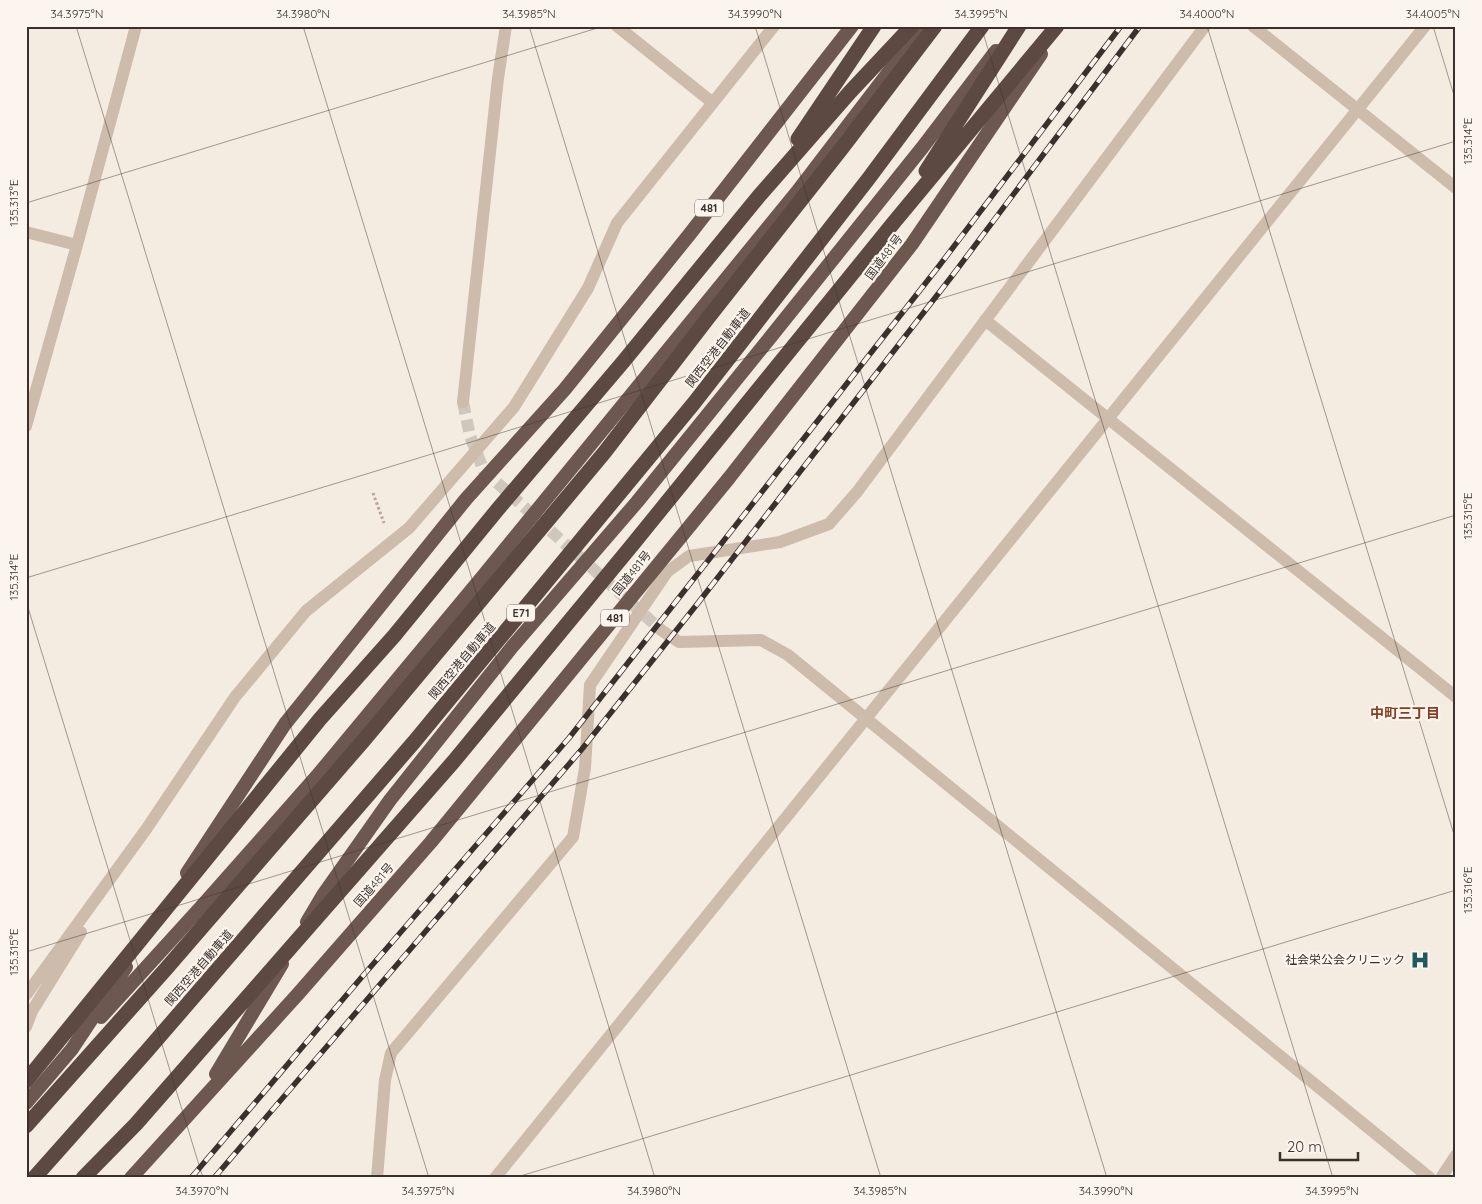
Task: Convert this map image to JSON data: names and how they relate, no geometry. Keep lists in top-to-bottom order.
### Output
{
  "streets": {
    "highway": [
      "481",
      "国道481号",
      "関西空港自動車道",
      "E71"
    ]
  },
  "crossings": [
    ["481", "国道481号"]
  ],
  "districts": ["中町三丁目"],
  "places": {
    "hospital": ["社会栄公会クリニック"]
  },
  "scale_bar": "20 m",
  "coordinates": [
    "34.3975°N",
    "34.3980°N",
    "34.3985°N",
    "34.3990°N",
    "34.3995°N",
    "34.4000°N",
    "34.4005°N",
    "135.314°E",
    "135.313°E",
    "135.315°E",
    "135.316°E",
    "34.3970°N"
  ]
}
